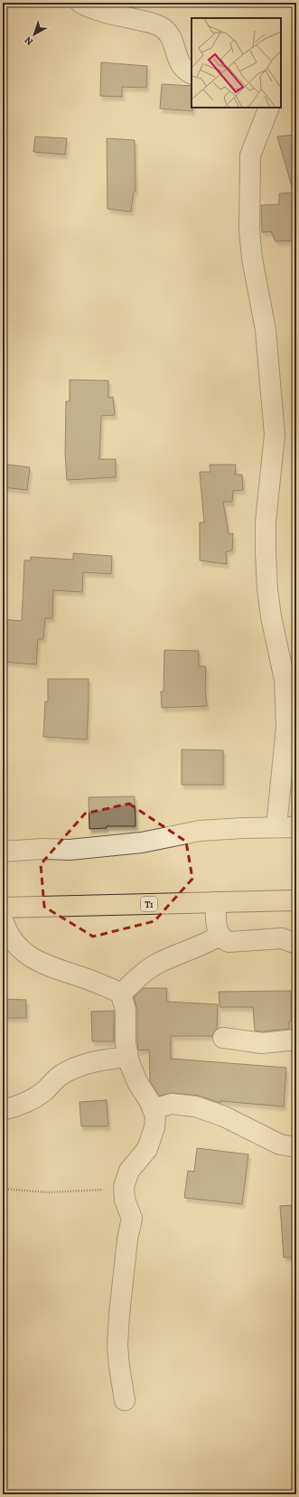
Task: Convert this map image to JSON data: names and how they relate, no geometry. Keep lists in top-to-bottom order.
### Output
{
  "streets": {
    "highway": ["T1"]
  },
  "north": "bottom left"
}
